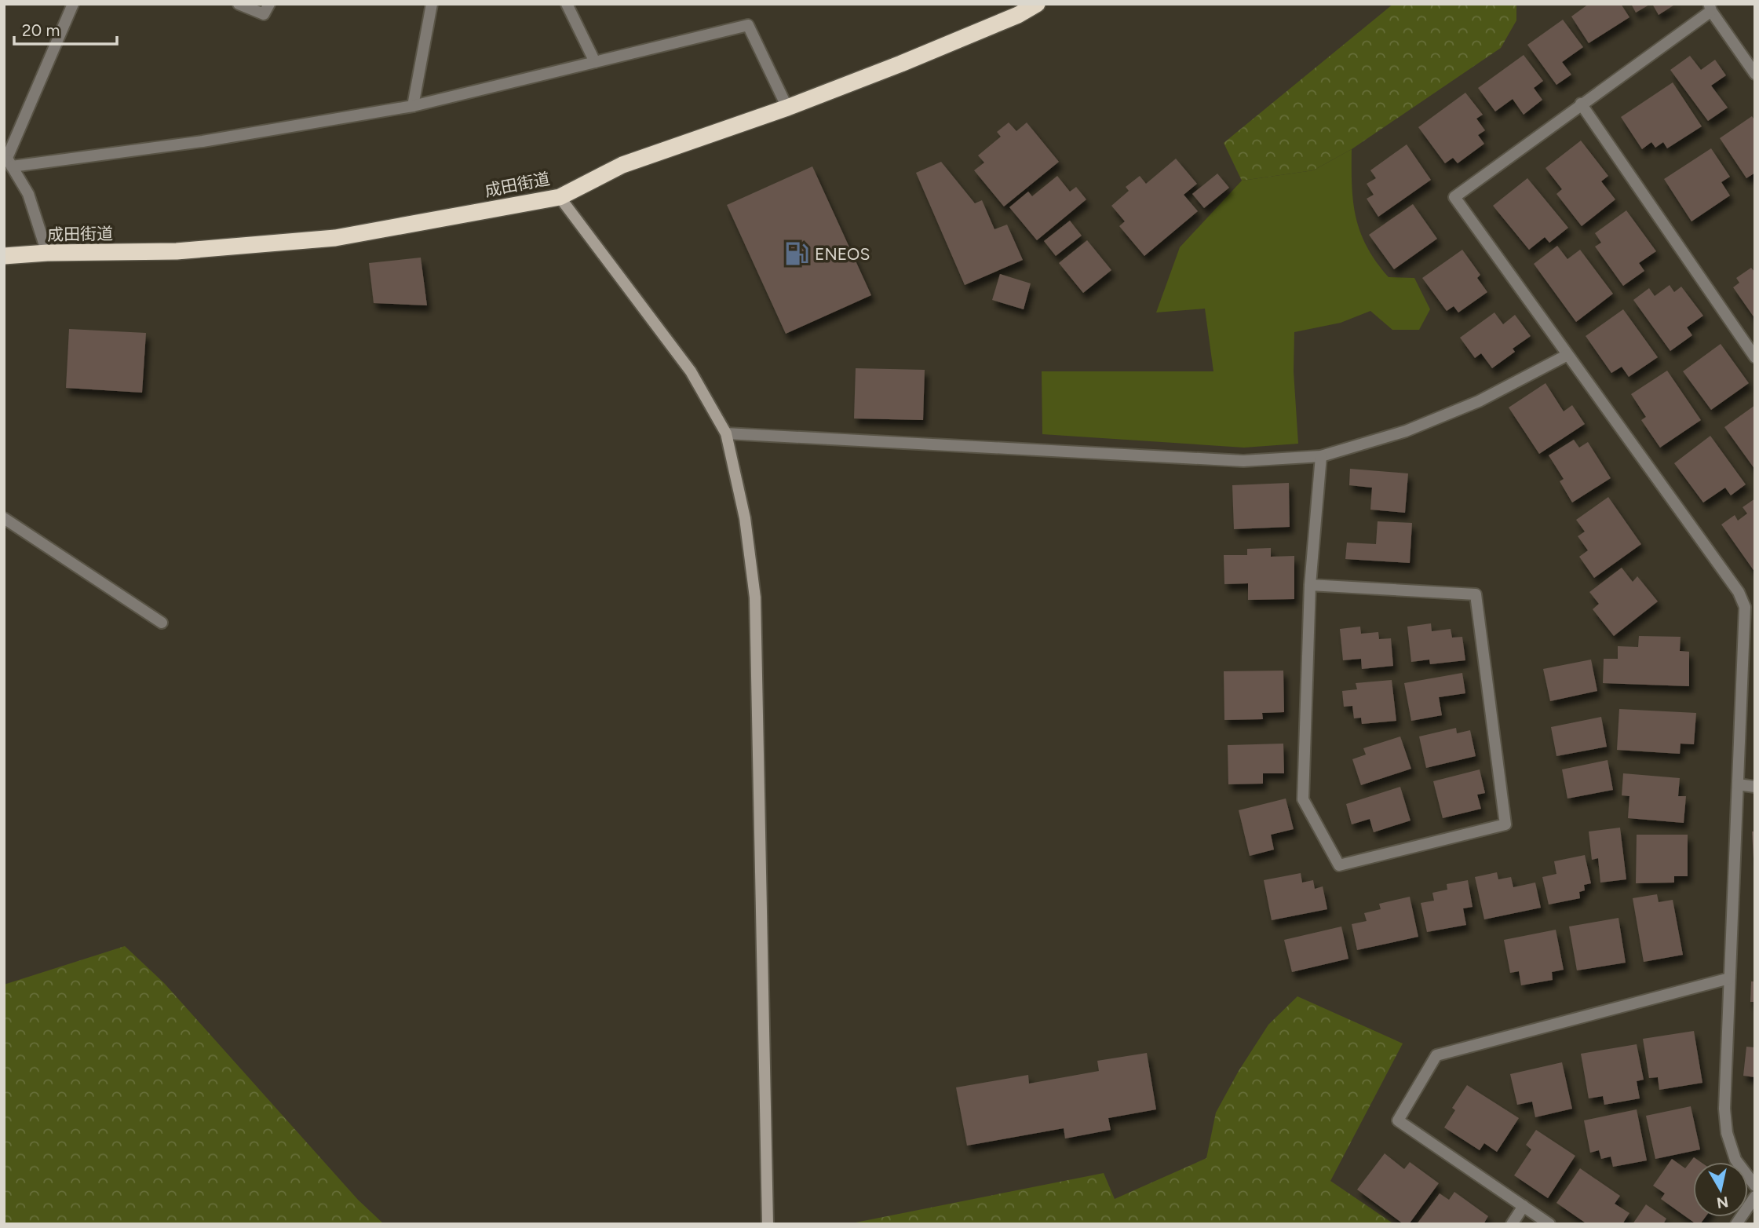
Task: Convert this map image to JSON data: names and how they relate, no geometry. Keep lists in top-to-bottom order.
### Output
{
  "streets": {
    "highway": ["成田街道"]
  },
  "places": {
    "fuel station": ["ENEOS"]
  },
  "scale_bar": "20 m",
  "north": "bottom"
}
